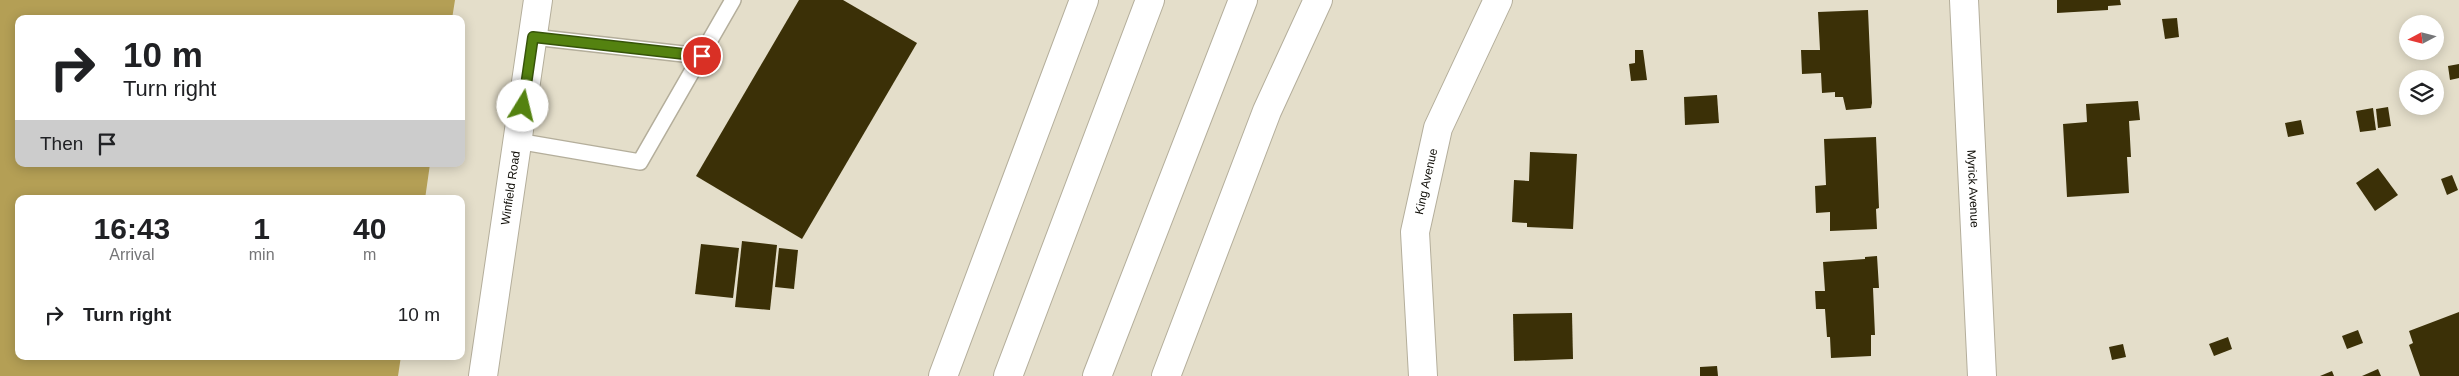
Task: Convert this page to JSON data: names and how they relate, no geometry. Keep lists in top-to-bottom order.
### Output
{
  "streets": {
    "main road": ["King Avenue", "Winfield Road", "Myrick Avenue"]
  },
  "north": "left",
  "page": {
    "turn": ["10 m", "Turn right"],
    "then": "Then",
    "eta": [
      "16:43",
      "Arrival",
      "1",
      "min",
      "40",
      "m"
    ],
    "list": [
      {
        "name": "Turn right",
        "value": "10 m"
      }
    ]
  }
}
